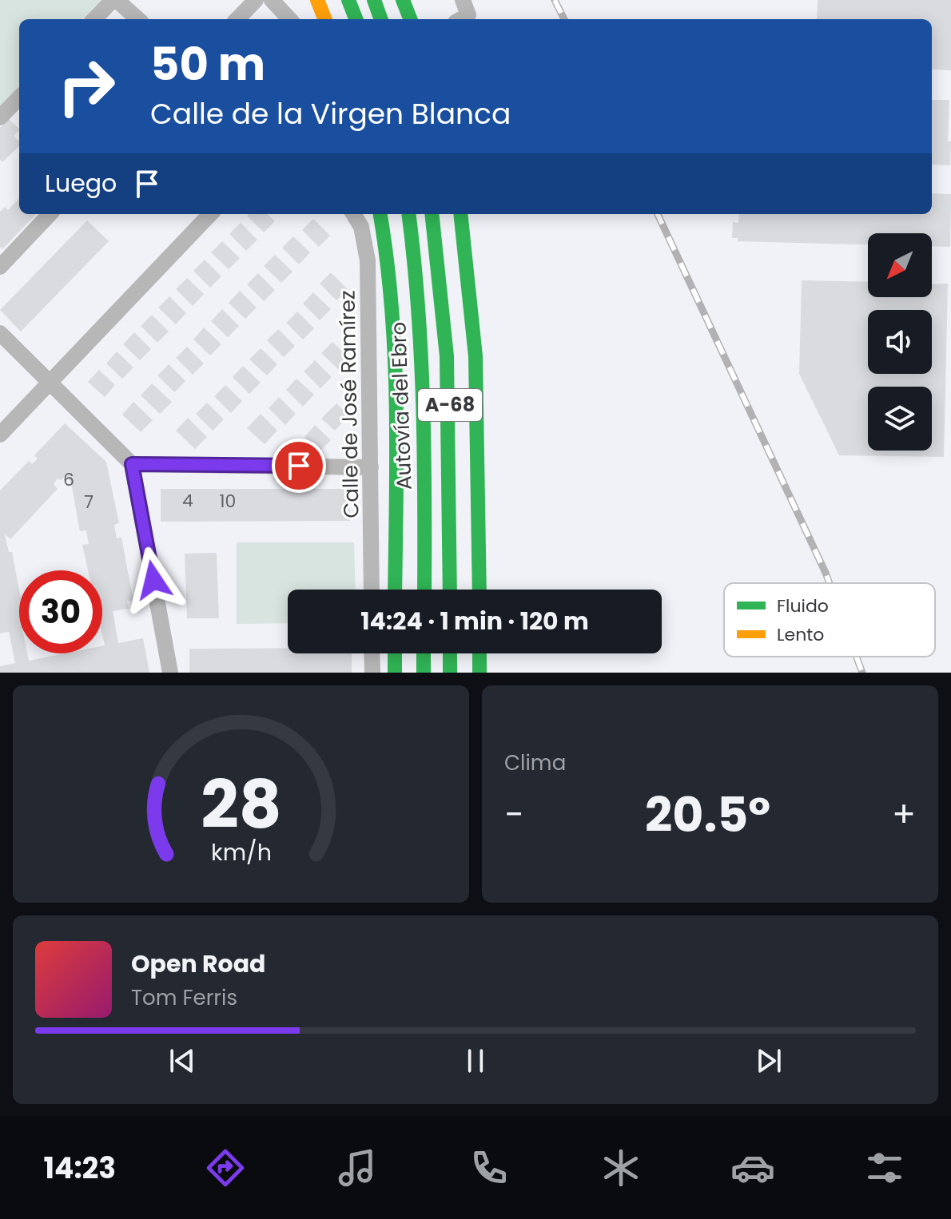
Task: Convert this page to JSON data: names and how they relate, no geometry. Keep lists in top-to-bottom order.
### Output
{
  "streets": {
    "main road": ["A-68", "Autovía del Ebro"],
    "street": ["Calle de José Ramírez"]
  },
  "house_numbers": [
    "6",
    "4",
    "10",
    "7"
  ],
  "legend": ["Fluido", "Lento"],
  "north": "bottom left",
  "page": {
    "turn": ["50 m", "Calle de la Virgen Blanca"],
    "then": "Luego",
    "limit": "30",
    "trip": "14:24 · 1 min · 120 m",
    "tile": "Clima",
    "heat": ["−", "20.5°", "+"],
    "song": ["Open Road", "Tom Ferris"],
    "tabs": "14:23",
    "gauge": ["28", "km/h"]
  }
}
